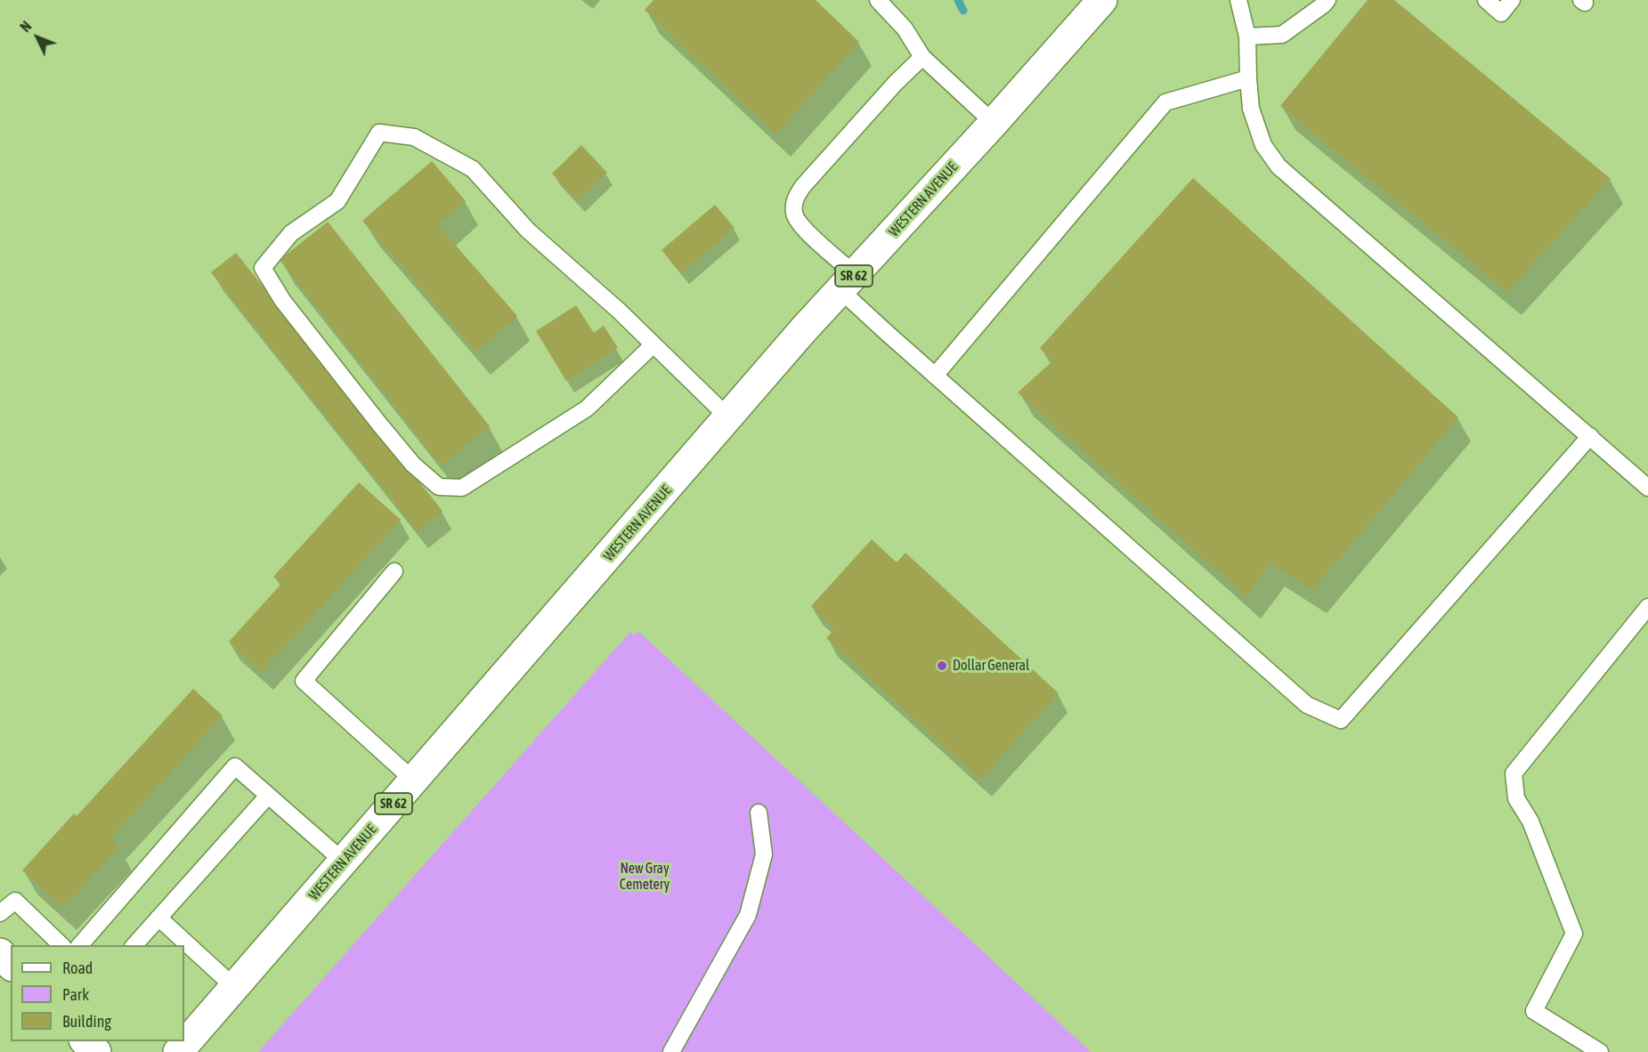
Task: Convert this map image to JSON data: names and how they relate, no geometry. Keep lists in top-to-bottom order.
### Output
{
  "streets": {
    "main road": ["WESTERN AVENUE", "SR 62"]
  },
  "parks": ["New Gray Cemetery"],
  "places": ["Dollar General"],
  "legend": ["Road", "Park", "Building"],
  "north": "top left"
}
